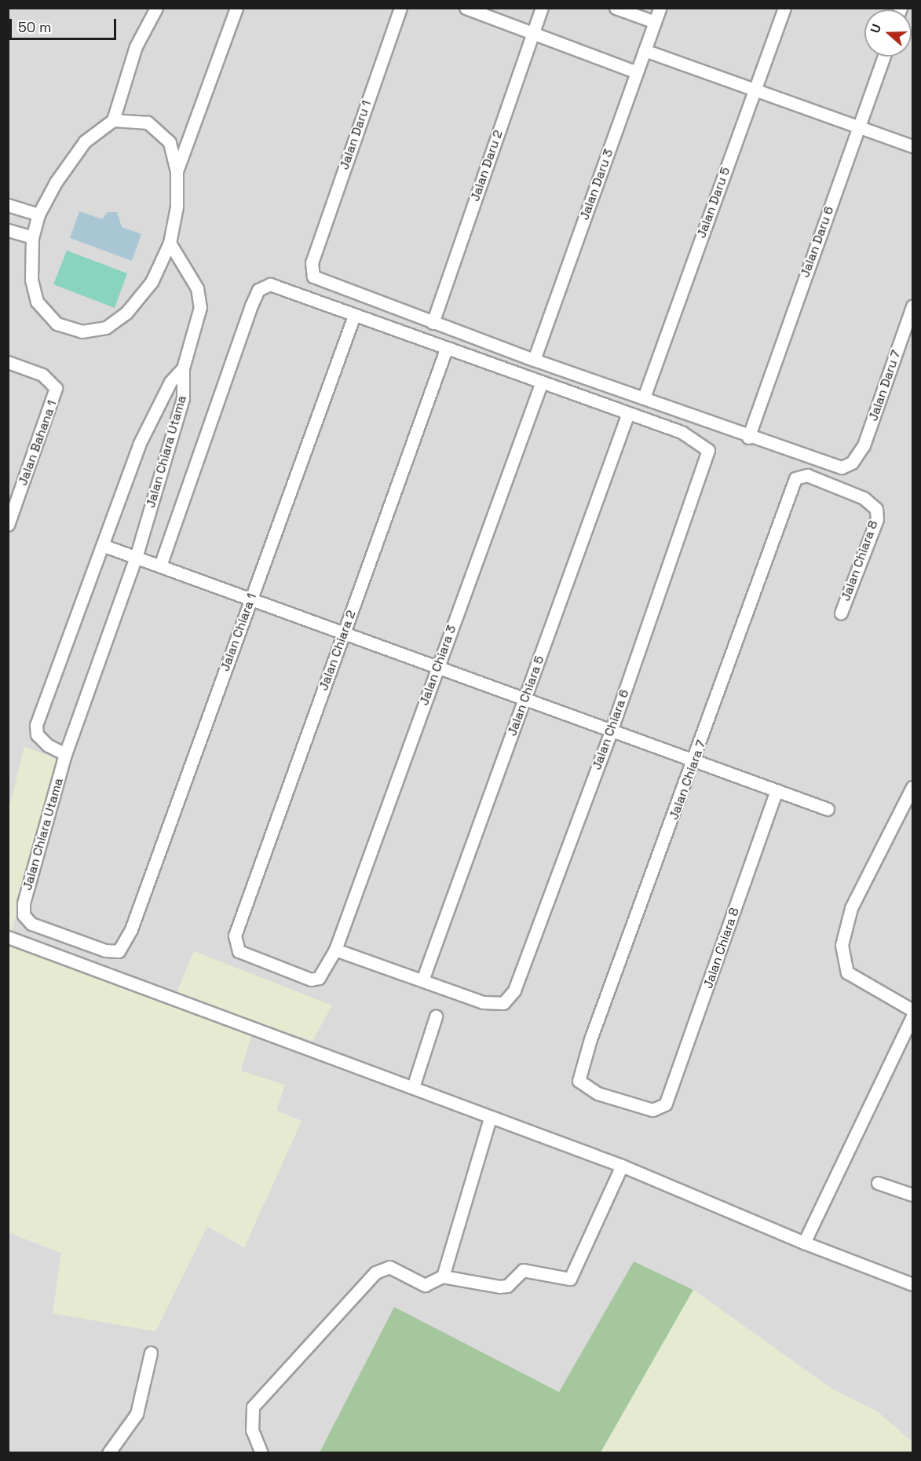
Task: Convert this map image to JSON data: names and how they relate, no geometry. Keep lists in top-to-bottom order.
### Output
{
  "streets": {
    "street": [
      "Jalan Daru 1",
      "Jalan Daru 2",
      "Jalan Daru 3",
      "Jalan Daru 5",
      "Jalan Daru 6",
      "Jalan Daru 7",
      "Jalan Bahana 1",
      "Jalan Chiara Utama",
      "Jalan Chiara 8",
      "Jalan Chiara 1",
      "Jalan Chiara 2",
      "Jalan Chiara 3",
      "Jalan Chiara 5",
      "Jalan Chiara 6",
      "Jalan Chiara 7"
    ]
  },
  "crossings": [
    ["Jalan Daru 1", "Jalan Daru 2"],
    ["Jalan Daru 6", "Jalan Daru 7"],
    ["Jalan Chiara Utama", "Jalan Chiara 1"],
    ["Jalan Chiara 8", "Jalan Chiara 7"],
    ["Jalan Chiara 2", "Jalan Chiara 3"],
    ["Jalan Chiara 5", "Jalan Chiara 6"]
  ],
  "scale_bar": "50 m",
  "north": "left"
}
